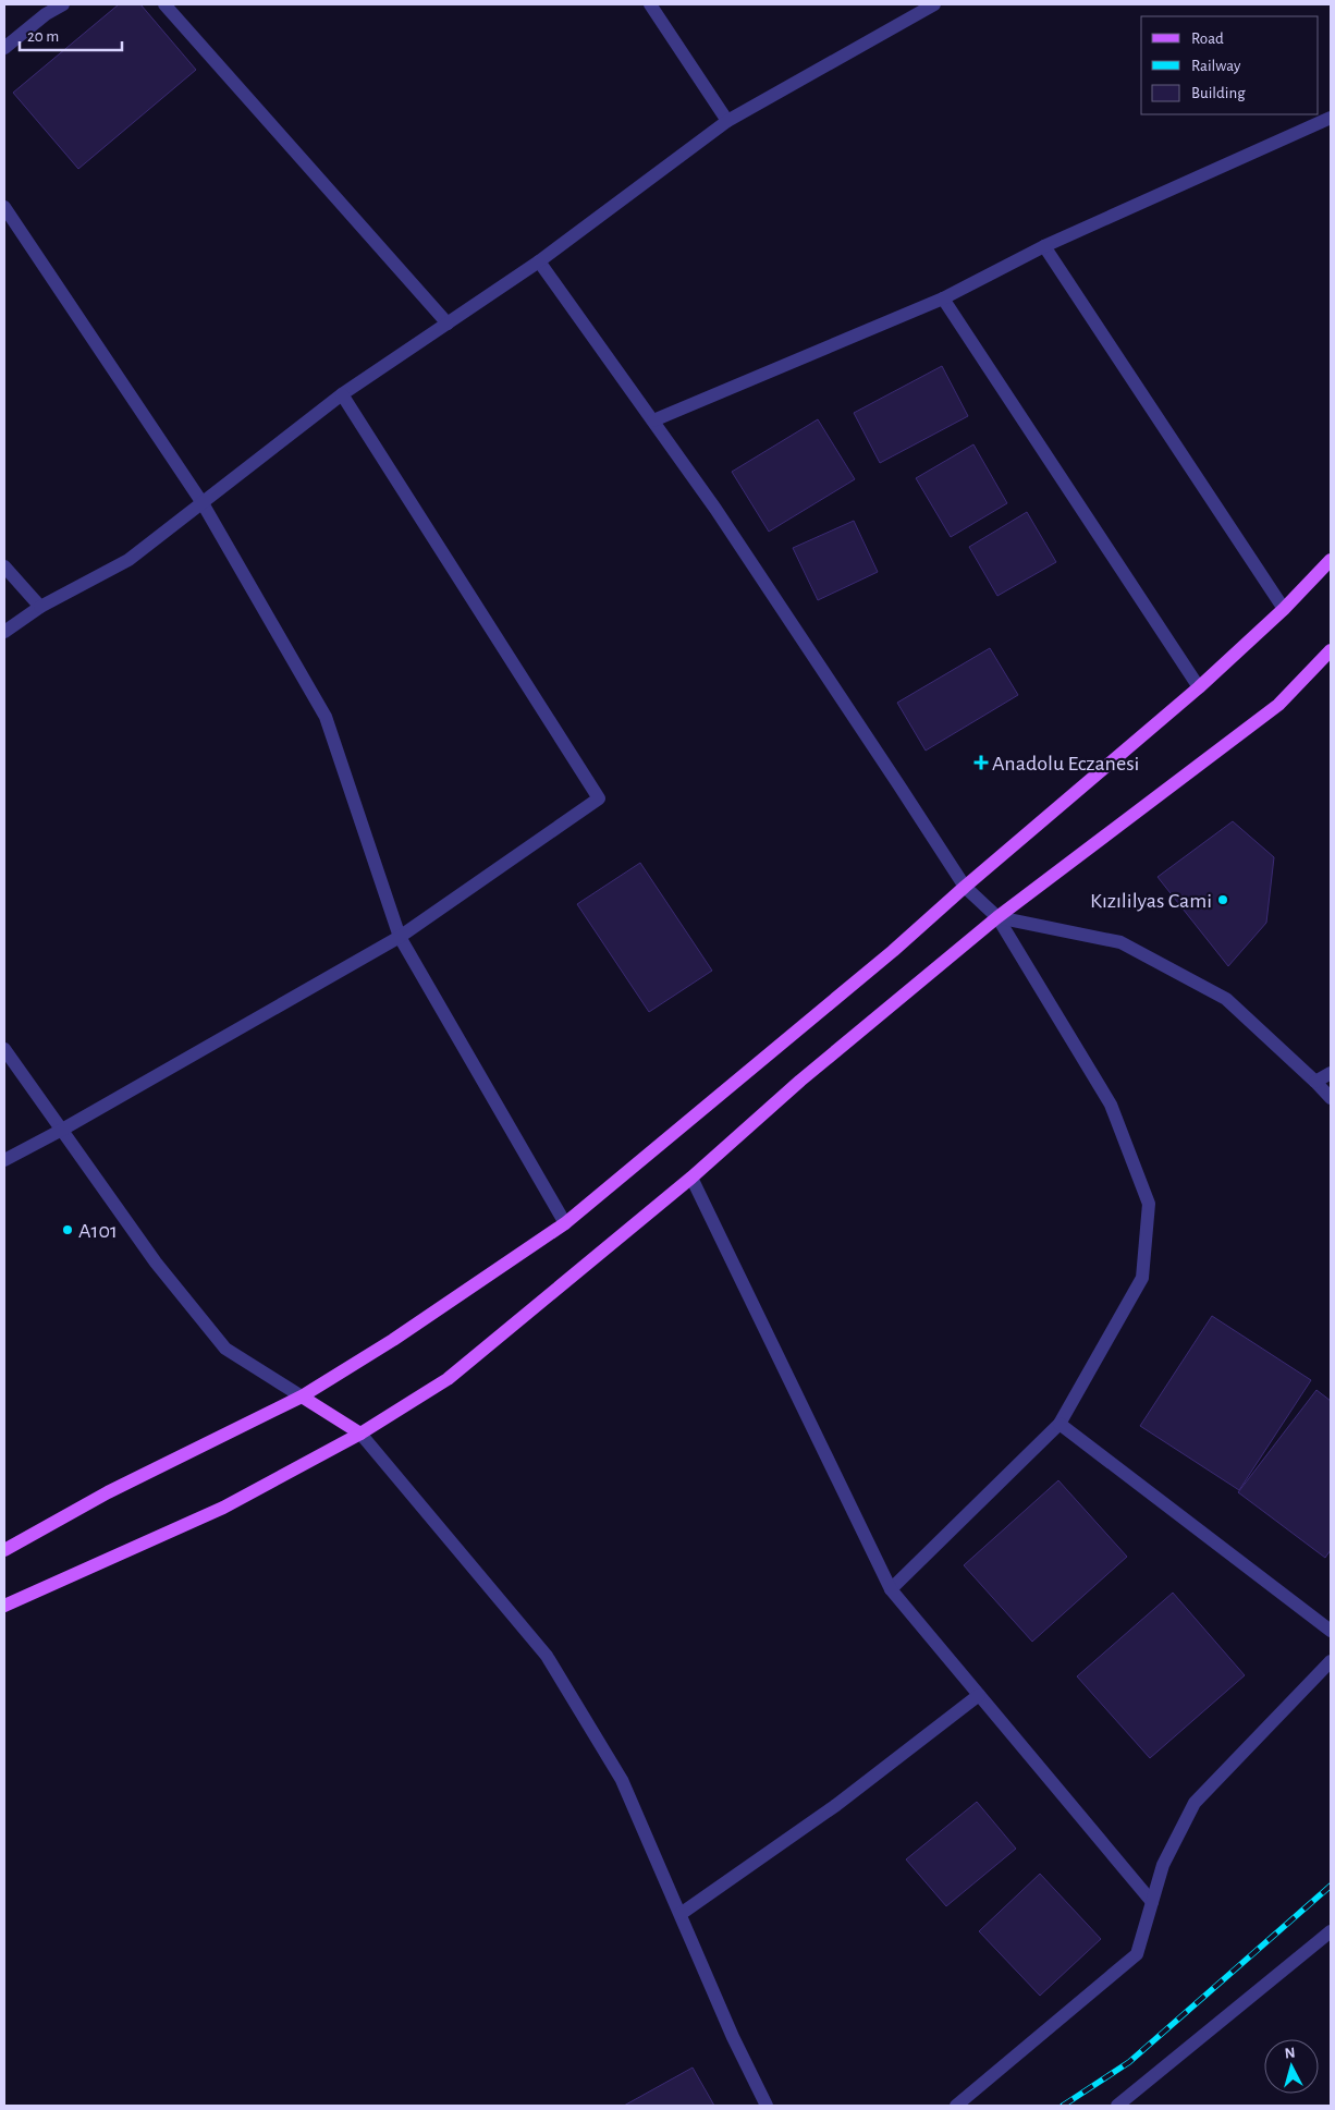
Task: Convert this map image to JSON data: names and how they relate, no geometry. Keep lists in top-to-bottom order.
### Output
{
  "places": {
    "health": ["Anadolu Eczanesi"],
    "other": ["Kızılilyas Cami", "A101"]
  },
  "legend": ["Road", "Railway", "Building"],
  "scale_bar": "20 m",
  "north": "top"
}
